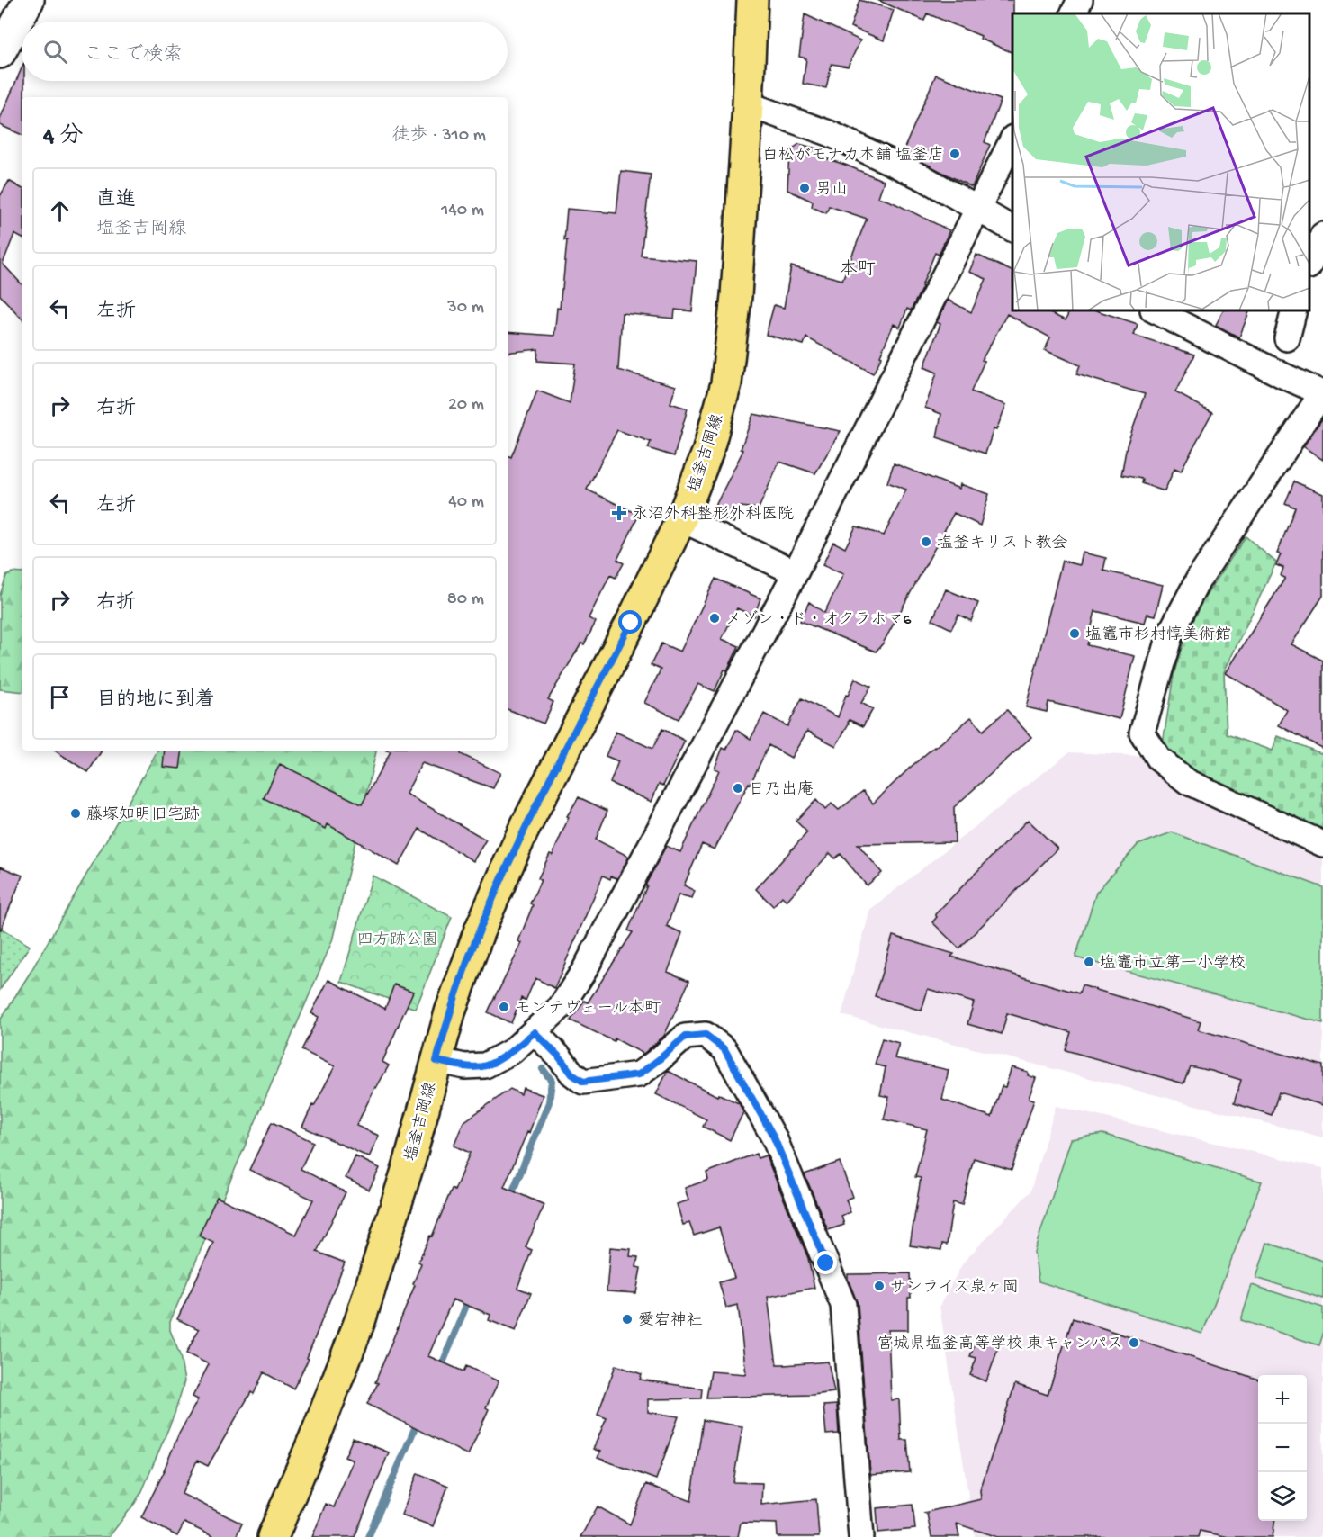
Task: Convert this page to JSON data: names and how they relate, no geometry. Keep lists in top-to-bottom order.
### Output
{
  "streets": {
    "main road": ["塩釜吉岡線"]
  },
  "districts": ["本町"],
  "parks": ["四方跡公園"],
  "places": {
    "other": [
      "白松がモナカ本舗 塩釜店",
      "男山",
      "塩釜キリスト教会",
      "メゾン・ド・オクラホマ6",
      "塩竈市杉村惇美術館",
      "日乃出庵",
      "藤塚知明旧宅跡",
      "塩竈市立第一小学校",
      "モンテヴェール本町",
      "サンライズ泉ヶ岡",
      "愛宕神社",
      "宮城県塩釜高等学校 東キャンパス"
    ],
    "health": ["永沼外科整形外科医院"]
  },
  "page": {
    "search": "ここで検索",
    "heading": ["4 分", "徒歩 · 310 m"],
    "list": [
      ["直進", "塩釜吉岡線", "140 m"],
      ["左折", "30 m"],
      ["右折", "20 m"],
      ["左折", "40 m"],
      ["右折", "80 m"],
      "目的地に到着"
    ],
    "map_buttons": ["+", "−"]
  }
}
